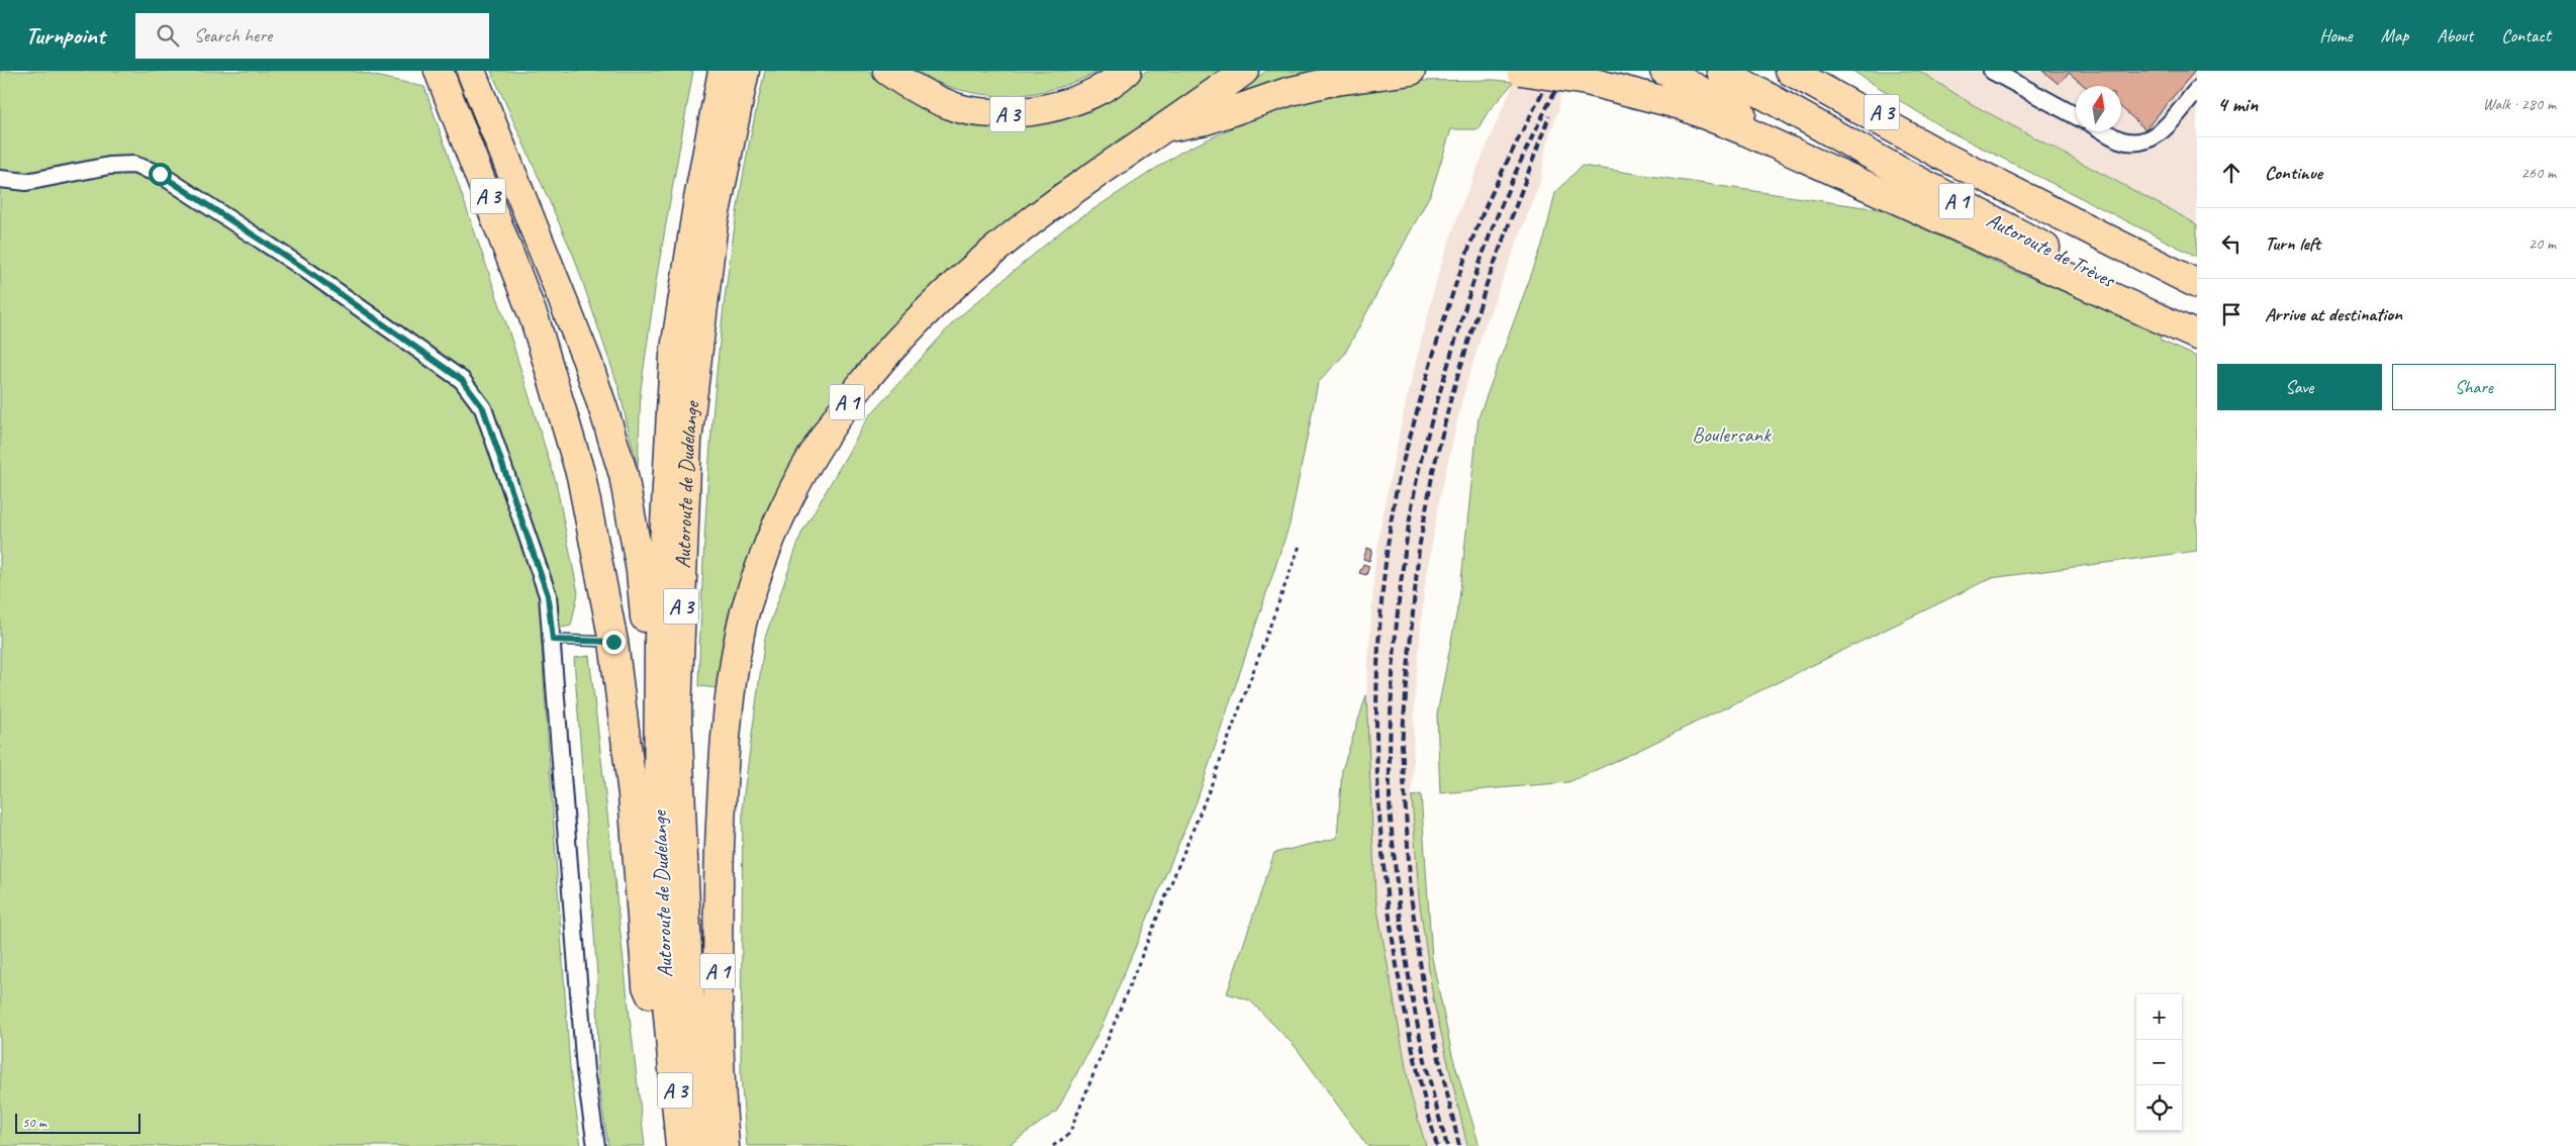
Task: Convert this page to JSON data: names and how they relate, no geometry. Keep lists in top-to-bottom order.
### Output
{
  "streets": {
    "highway": [
      "A 3",
      "A 1",
      "Autoroute de Trèves",
      "Autoroute de Dudelange"
    ]
  },
  "crossings": [
    ["A 3", "Autoroute de Trèves"],
    ["A 3", "Autoroute de Dudelange"]
  ],
  "parks": ["Boulersank"],
  "scale_bar": "50 m",
  "north": "top",
  "page": {
    "header": "Turnpoint",
    "search": "Search here",
    "nav": [
      "Home",
      "Map",
      "About",
      "Contact"
    ],
    "heading": ["4 min", "Walk · 280 m"],
    "list": [
      ["Continue", "260 m"],
      ["Turn left", "20 m"],
      "Arrive at destination"
    ],
    "buttons": ["Save", "Share"],
    "map_buttons": ["+", "−"],
    "scale": "50 m"
  }
}
